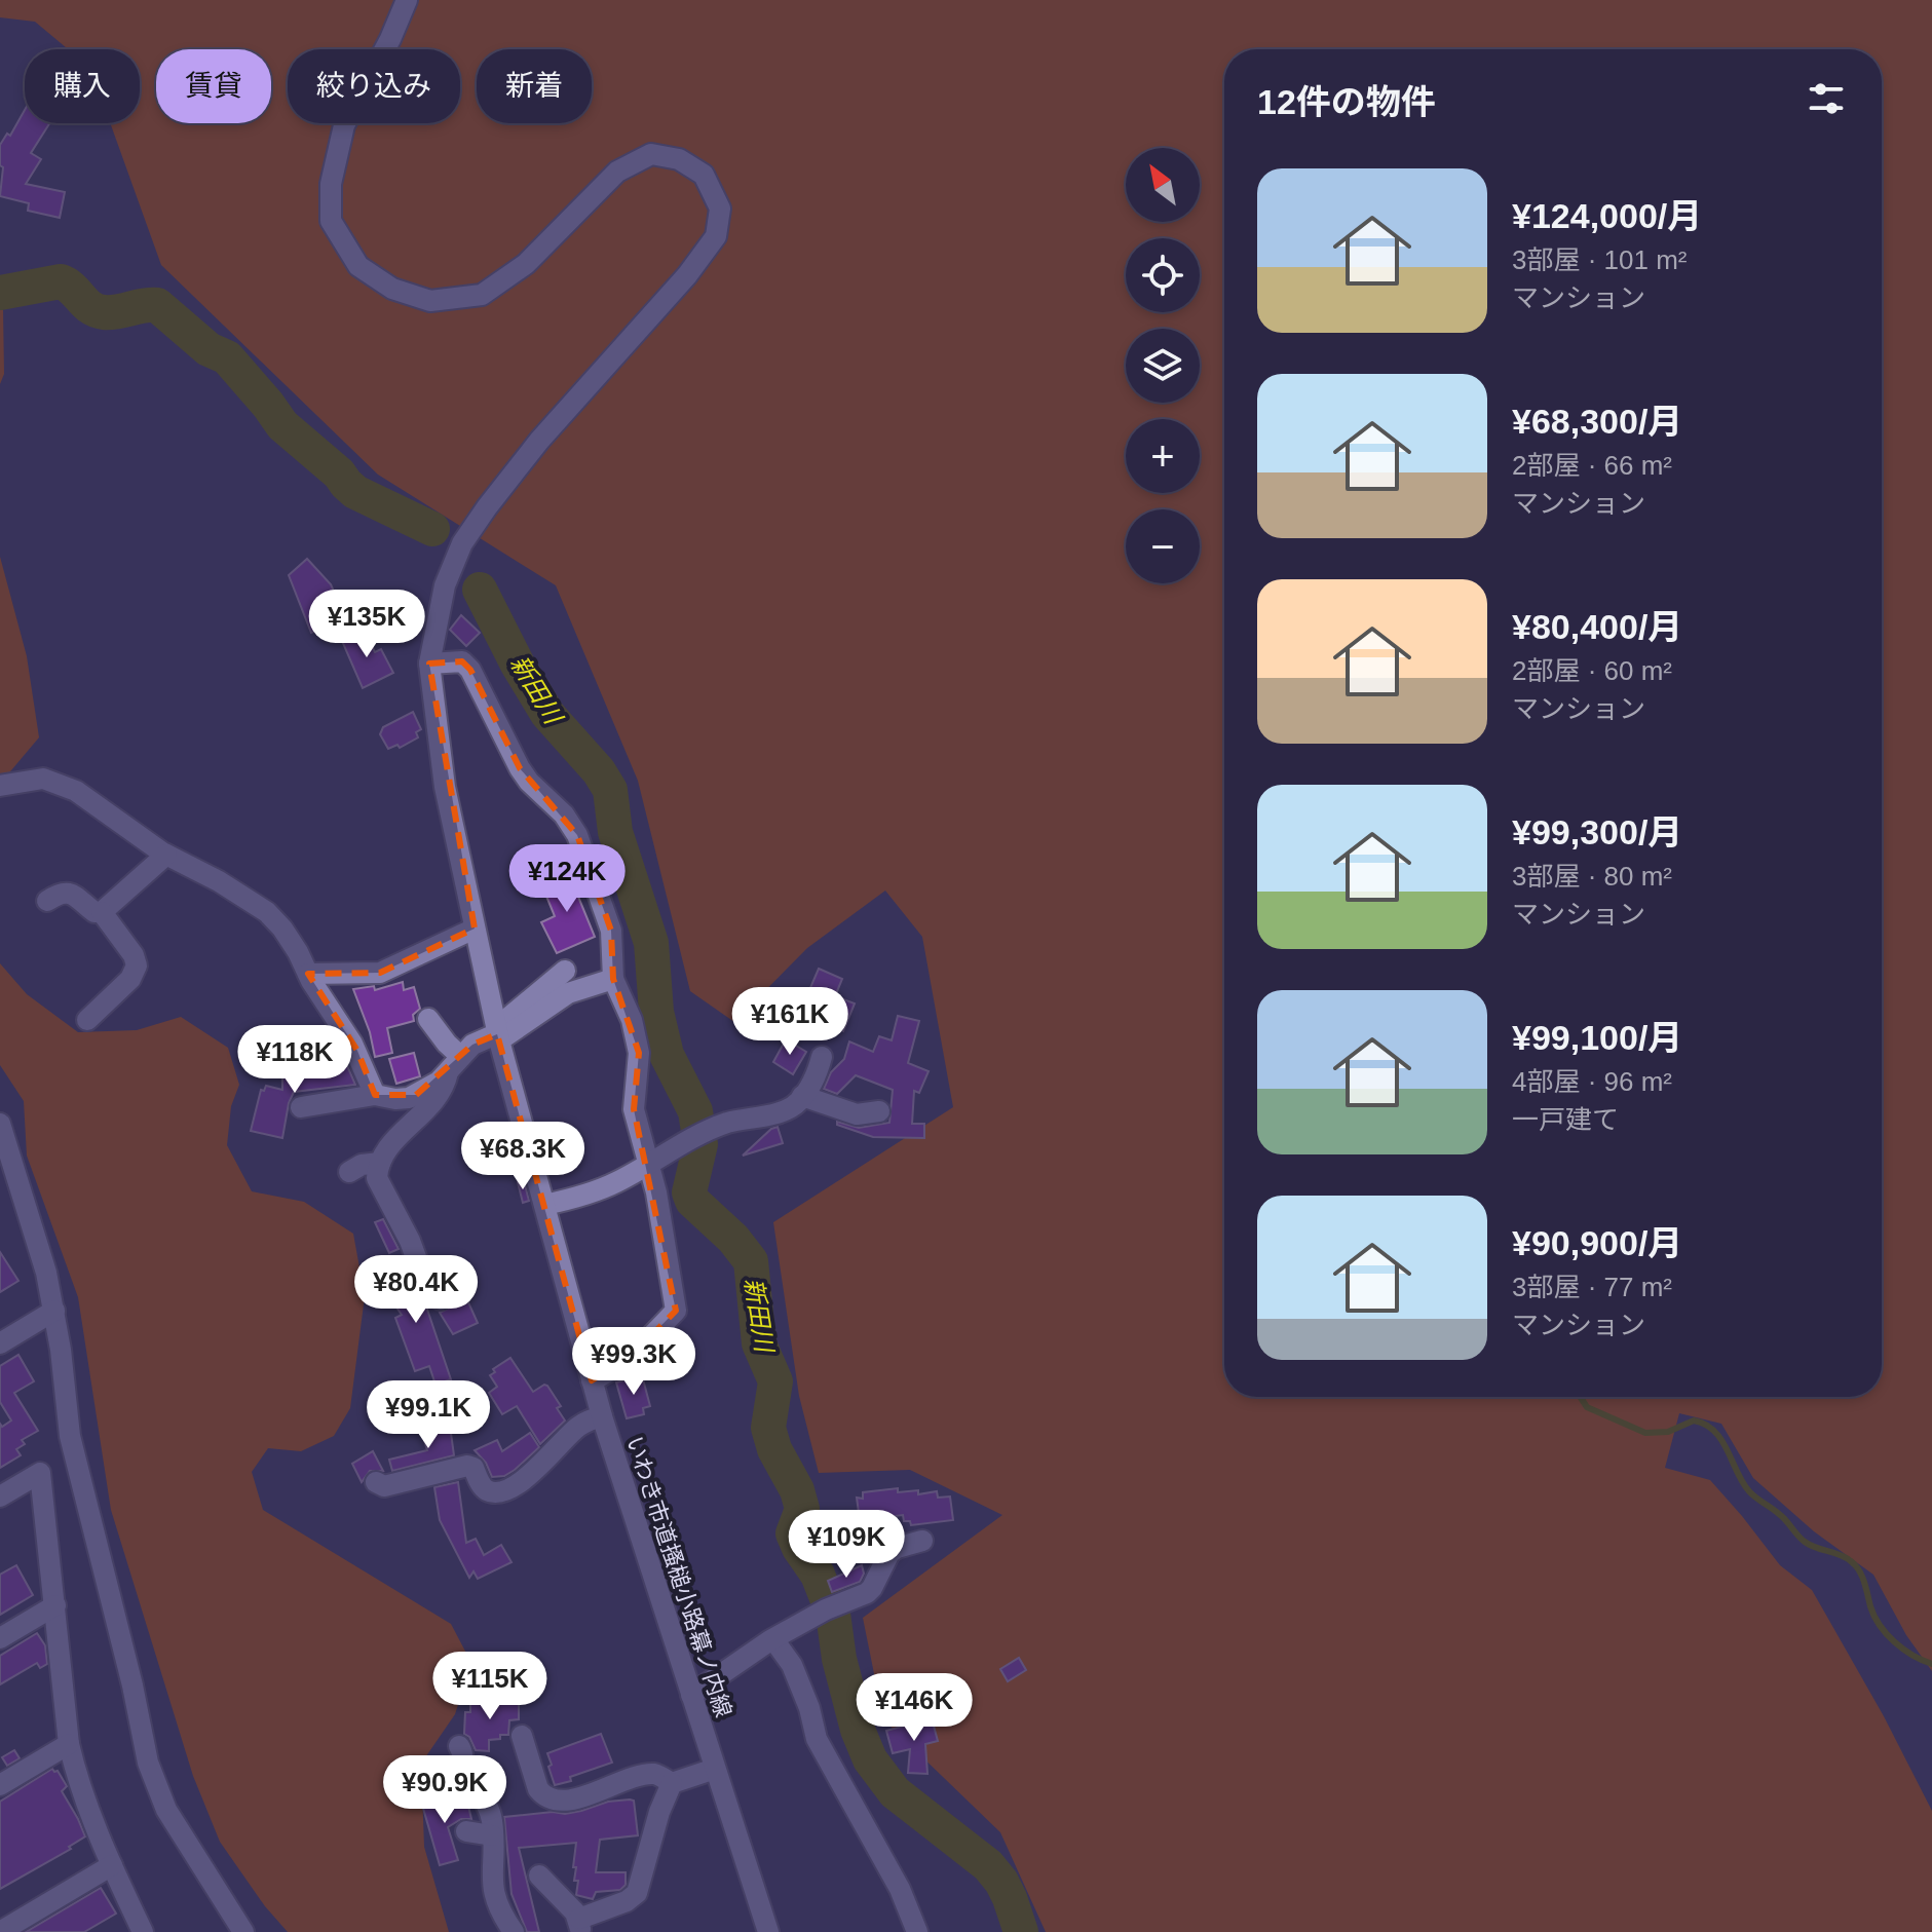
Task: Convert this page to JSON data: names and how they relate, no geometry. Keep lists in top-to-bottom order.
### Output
{
  "streets": {
    "street": ["いわき市道搔槌小路幕ノ内線"]
  },
  "water": ["新田川"],
  "north": "top left",
  "page": {
    "chip": [
      "購入",
      "賃貸",
      "絞り込み",
      "新着"
    ],
    "heading": "12件の物件",
    "map_buttons": ["+", "−"],
    "list": [
      {
        "name": "¥124,000/月",
        "note": "3部屋 · 101 m² · マンション"
      },
      {
        "name": "¥68,300/月",
        "note": "2部屋 · 66 m² · マンション"
      },
      {
        "name": "¥80,400/月",
        "note": "2部屋 · 60 m² · マンション"
      },
      {
        "name": "¥99,300/月",
        "note": "3部屋 · 80 m² · マンション"
      },
      {
        "name": "¥99,100/月",
        "note": "4部屋 · 96 m² · 一戸建て"
      },
      {
        "name": "¥90,900/月",
        "note": "3部屋 · 77 m² · マンション"
      }
    ],
    "price": [
      "¥135K",
      "¥124K",
      "¥161K",
      "¥118K",
      "¥68.3K",
      "¥80.4K",
      "¥99.3K",
      "¥99.1K",
      "¥109K",
      "¥115K",
      "¥146K",
      "¥90.9K"
    ]
  }
}
